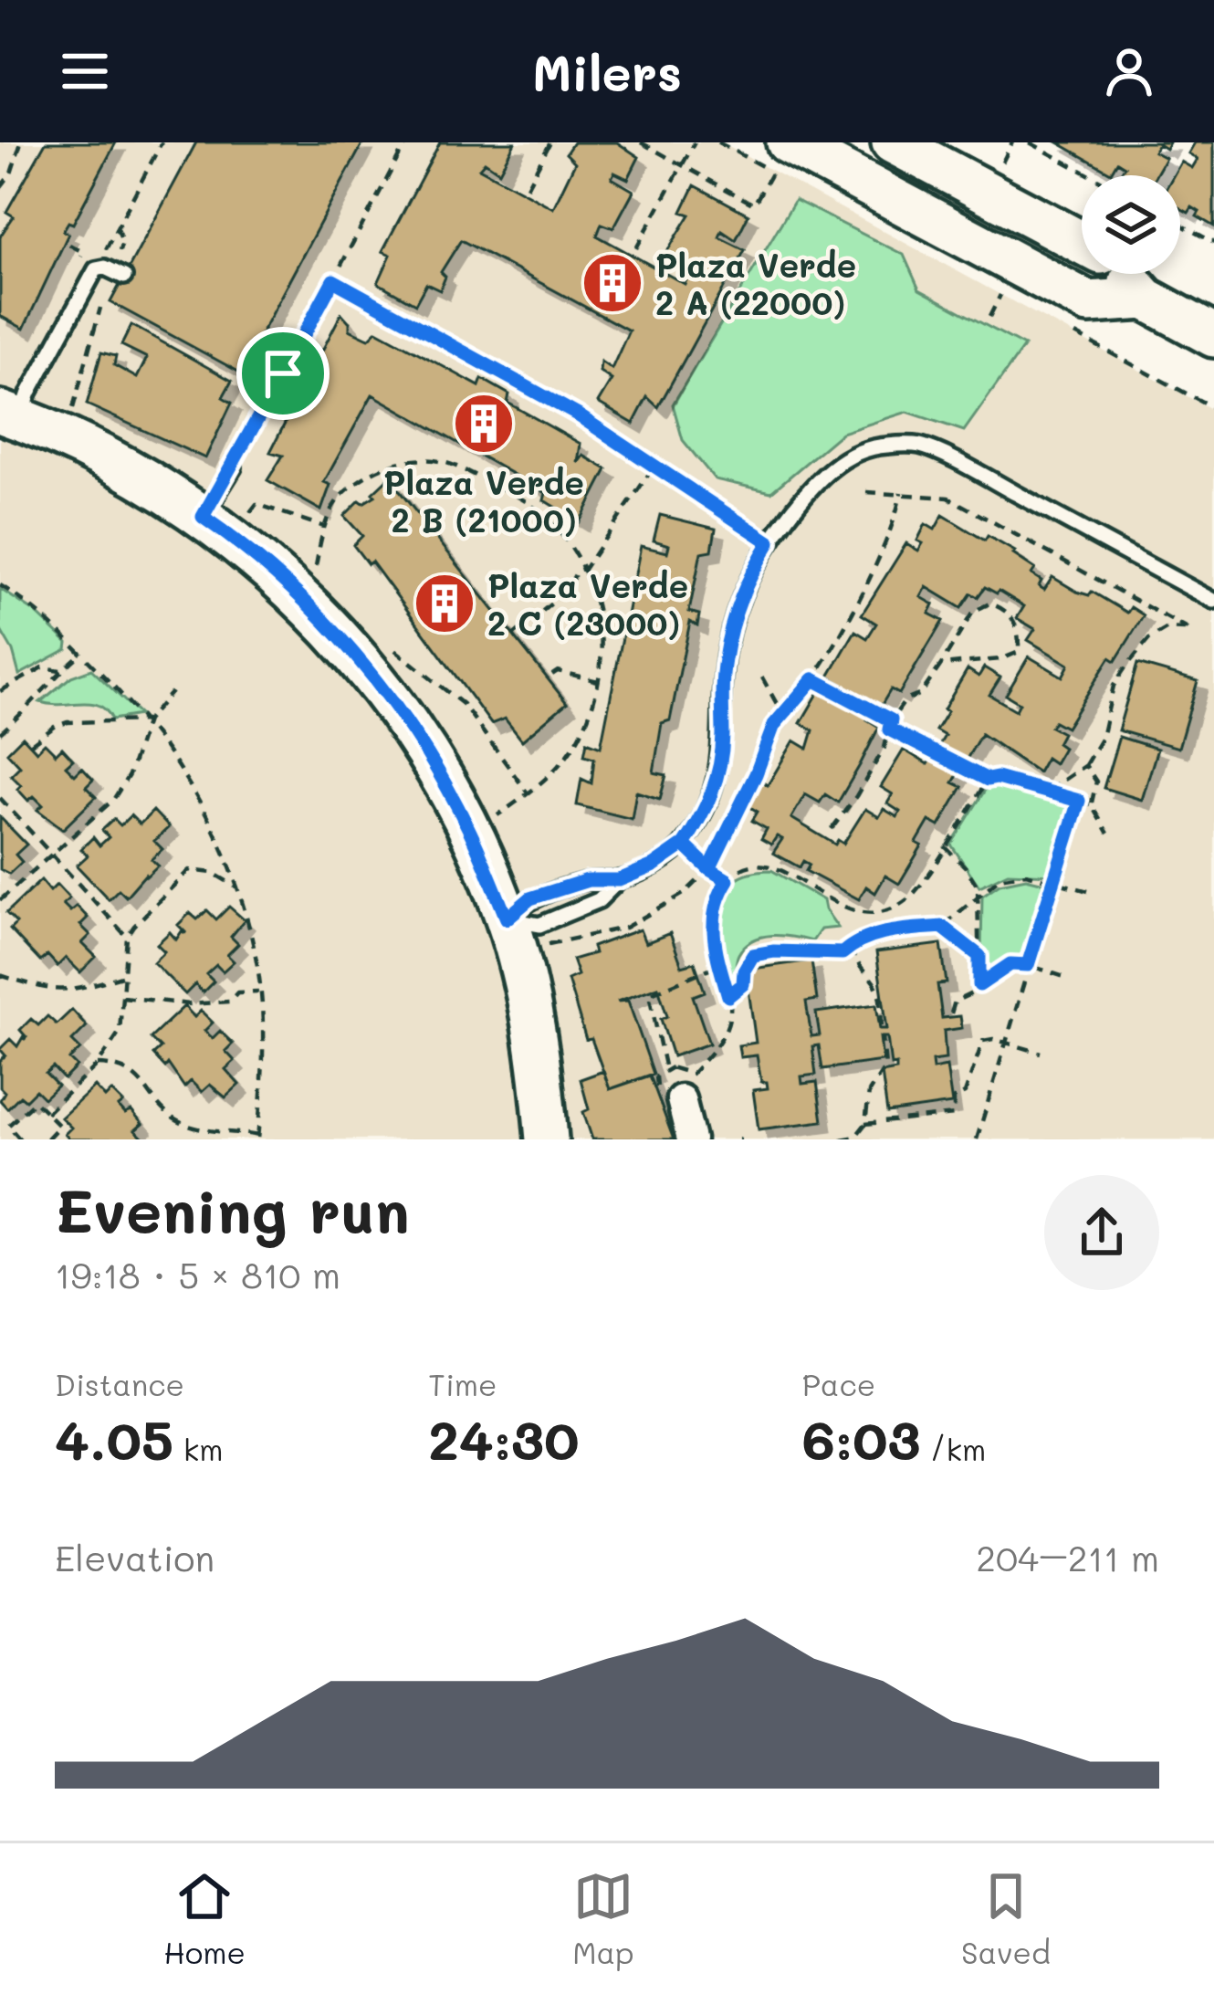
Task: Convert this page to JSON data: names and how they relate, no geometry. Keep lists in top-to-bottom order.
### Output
{
  "places": {
    "building": ["Plaza Verde 2 A (22000)", "Plaza Verde 2 B (21000)", "Plaza Verde 2 C (23000)"]
  },
  "page": {
    "header": "Milers",
    "heading": ["Evening run", "19:18 · 5 × 810 m"],
    "stats": [
      ["Distance", "4.05 km"],
      ["Time", "24:30"],
      ["Pace", "6:03 /km"]
    ],
    "chart": ["Elevation", "204–211 m"],
    "tabs": ["Home", "Map", "Saved"]
  }
}
